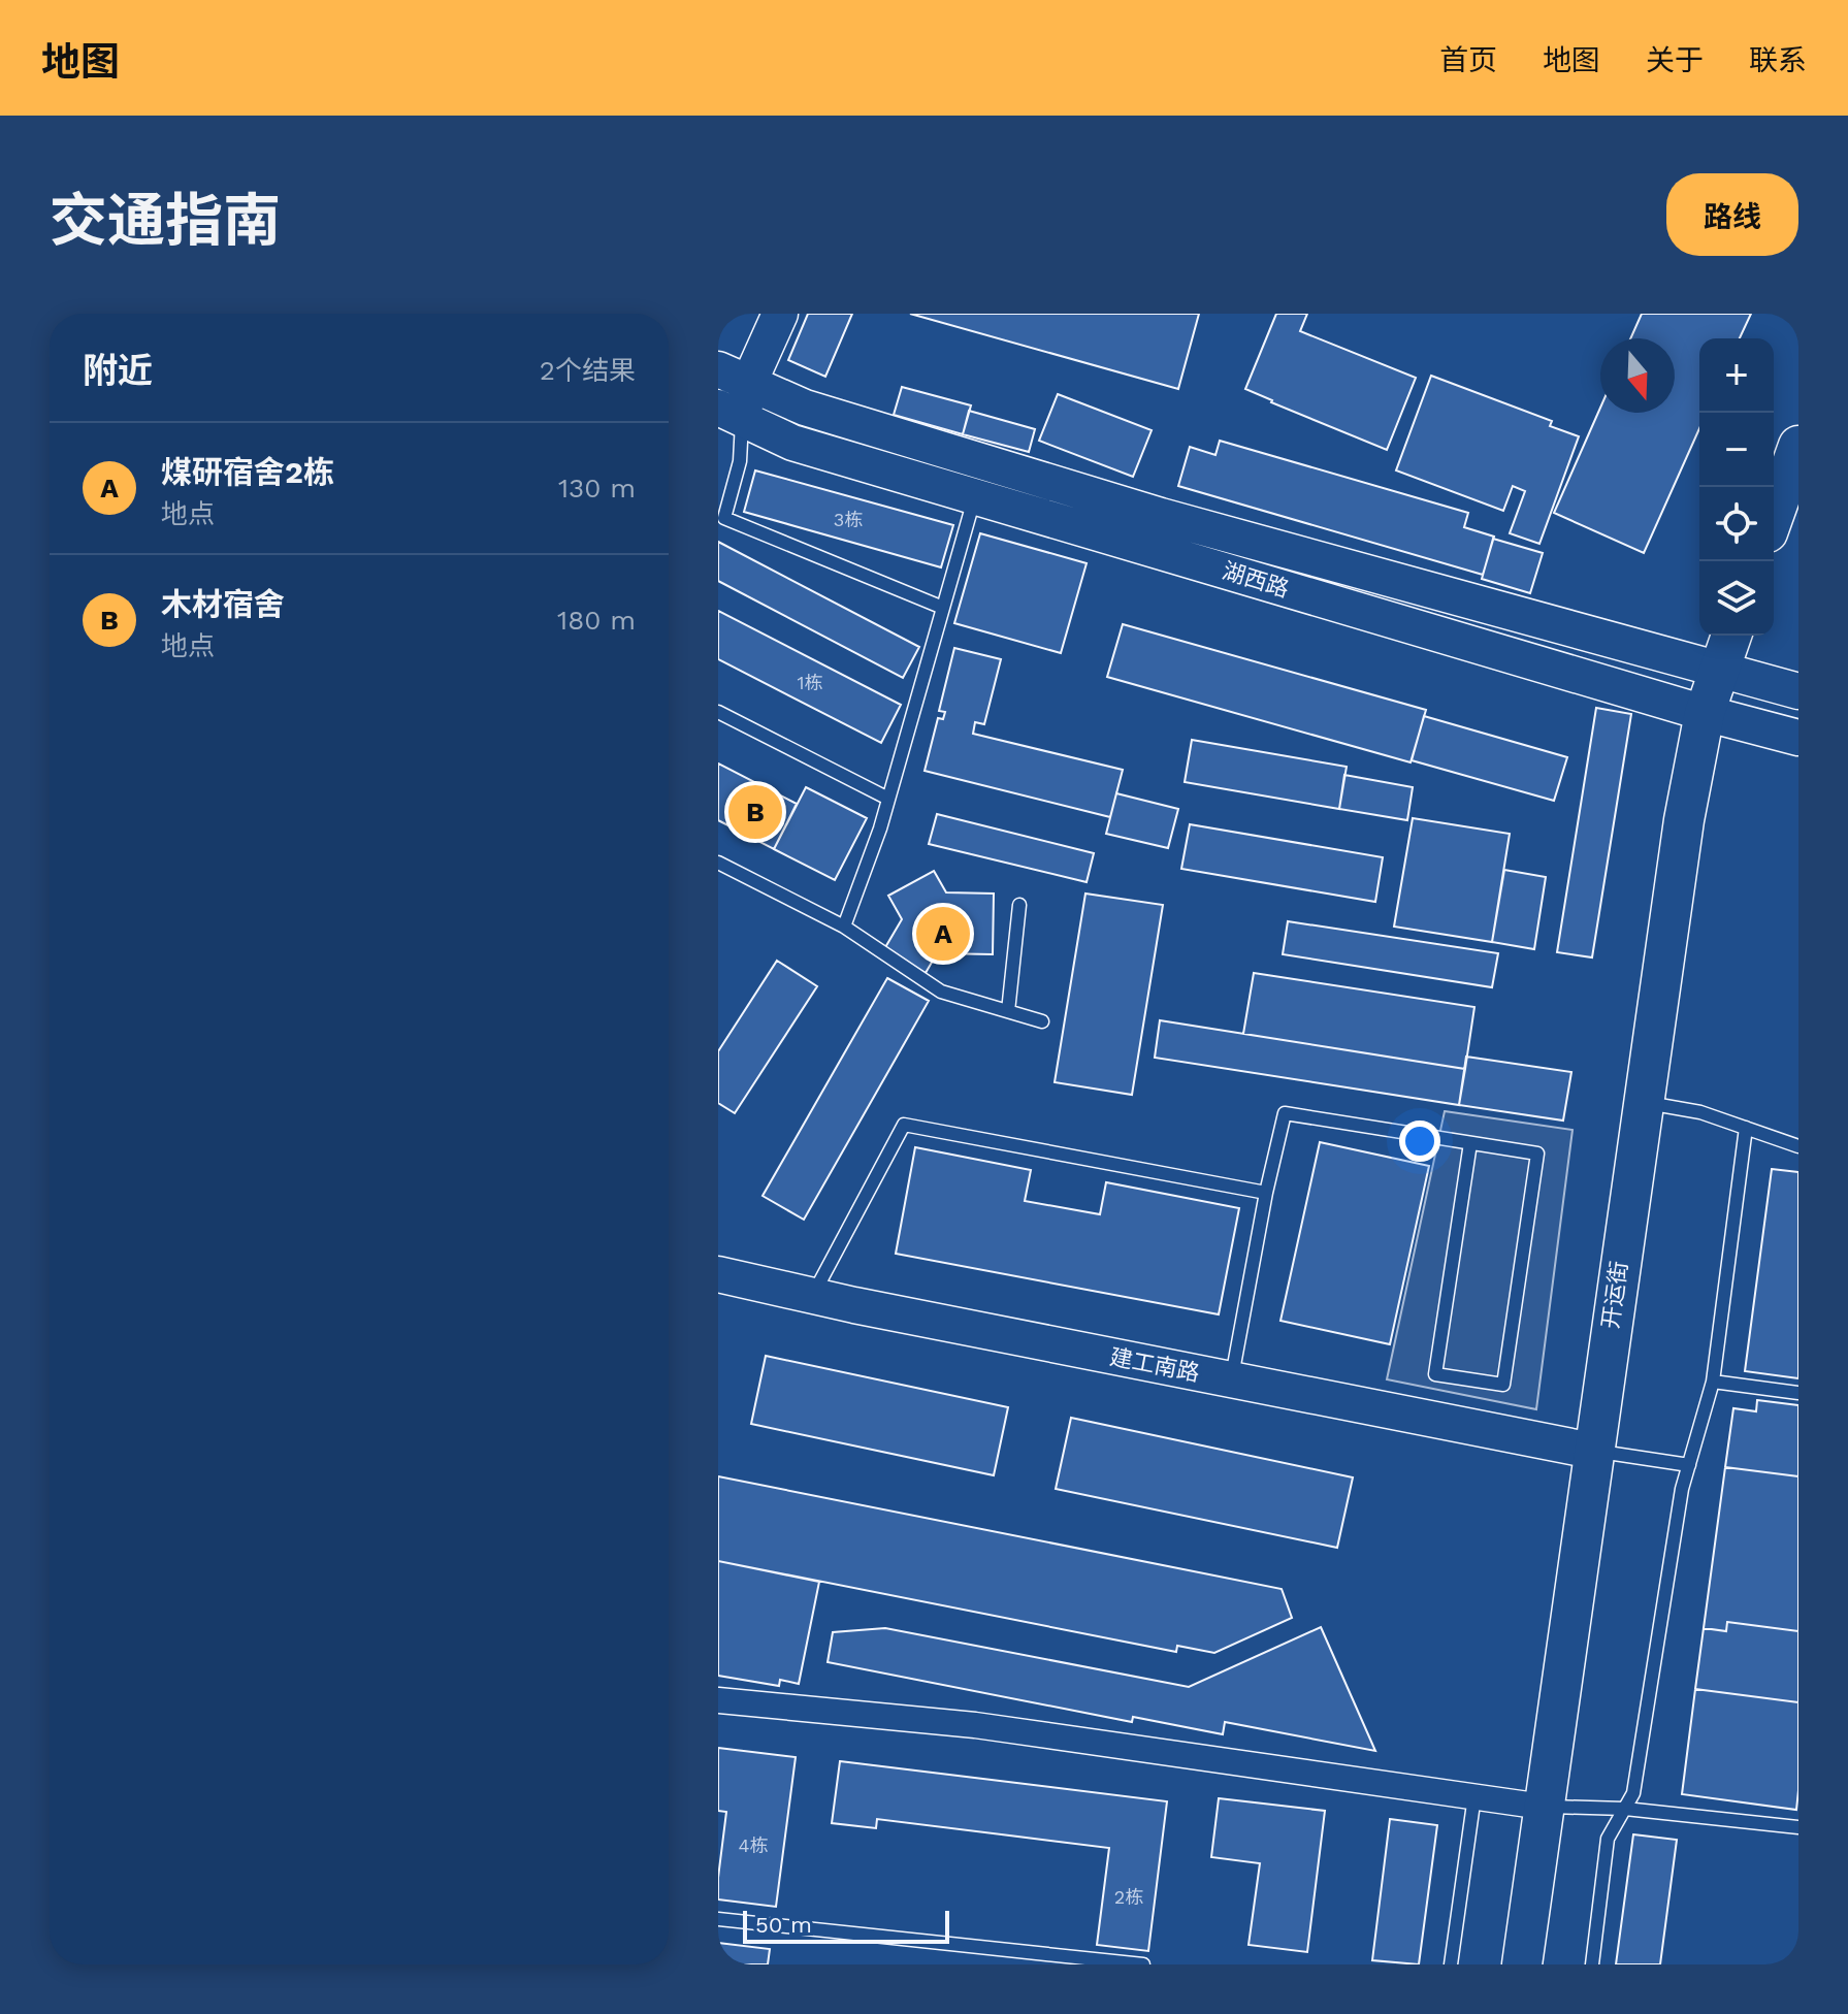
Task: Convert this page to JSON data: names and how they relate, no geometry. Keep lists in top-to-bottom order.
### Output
{
  "streets": {
    "main road": ["湖西路", "开运街", "建工南路"]
  },
  "crossings": [
    ["湖西路", "开运街"],
    ["开运街", "建工南路"]
  ],
  "house_numbers": [
    "3栋",
    "1栋",
    "4栋",
    "2栋"
  ],
  "scale_bar": "50 m",
  "north": "bottom",
  "page": {
    "header": "地图",
    "nav": [
      "首页",
      "地图",
      "关于",
      "联系"
    ],
    "title": "交通指南",
    "buttons": "路线",
    "heading": ["附近", "2个结果"],
    "map_buttons": ["+", "−"],
    "list": [
      {
        "mark": "A",
        "name": "煤研宿舍2栋",
        "note": "地点",
        "value": "130 m"
      },
      {
        "mark": "B",
        "name": "木材宿舍",
        "note": "地点",
        "value": "180 m"
      }
    ],
    "pins": ["B", "A"],
    "scale": "50 m"
  }
}
